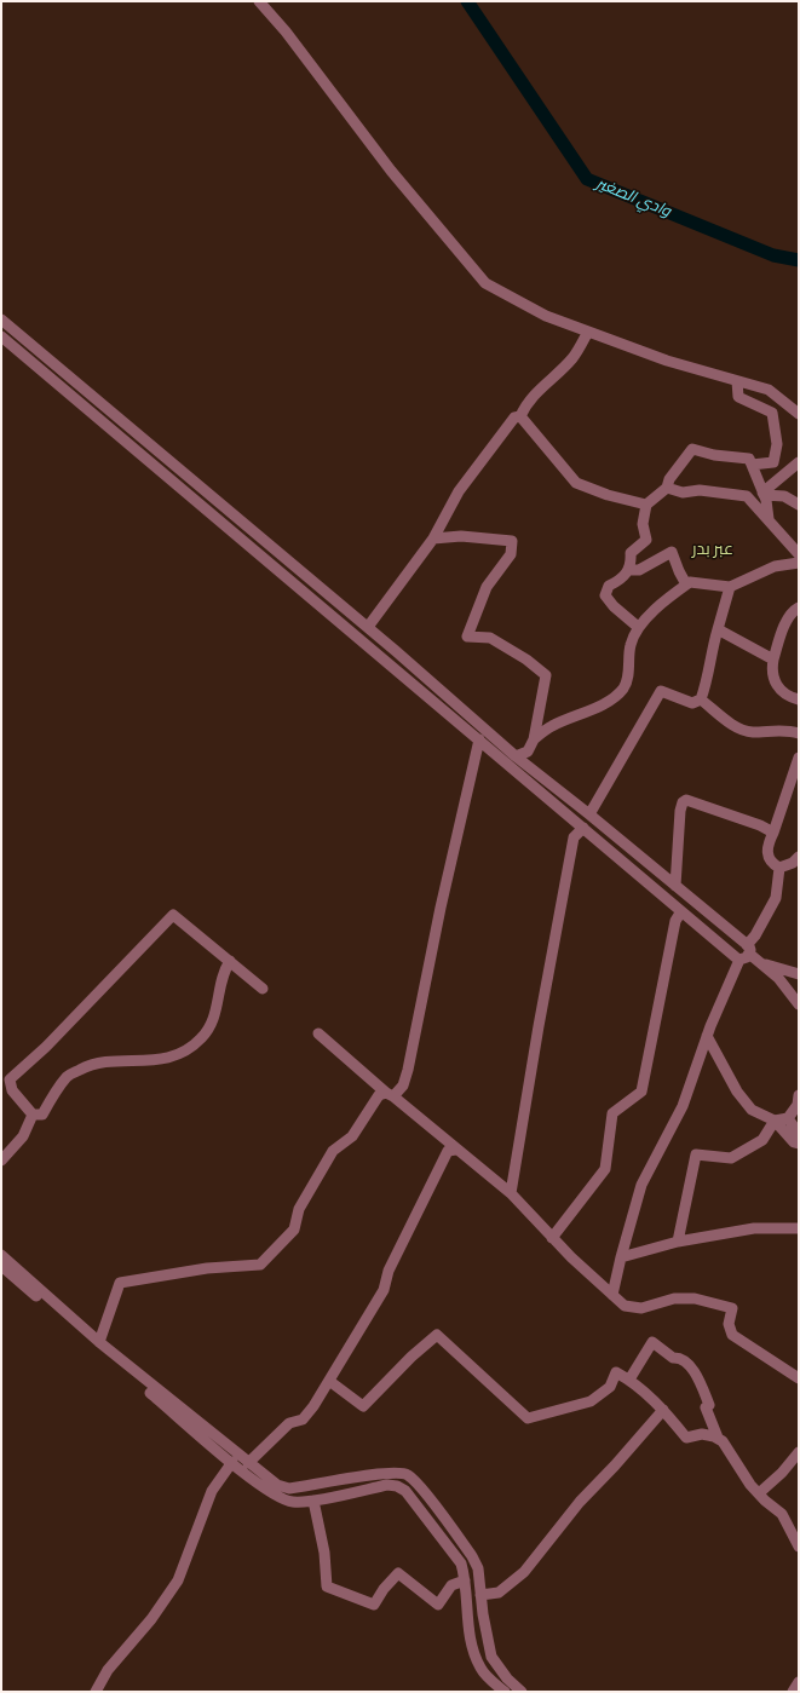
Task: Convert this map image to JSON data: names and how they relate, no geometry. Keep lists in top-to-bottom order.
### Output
{
  "districts": ["عبر بدر"],
  "water": ["وادي الصغير"]
}
